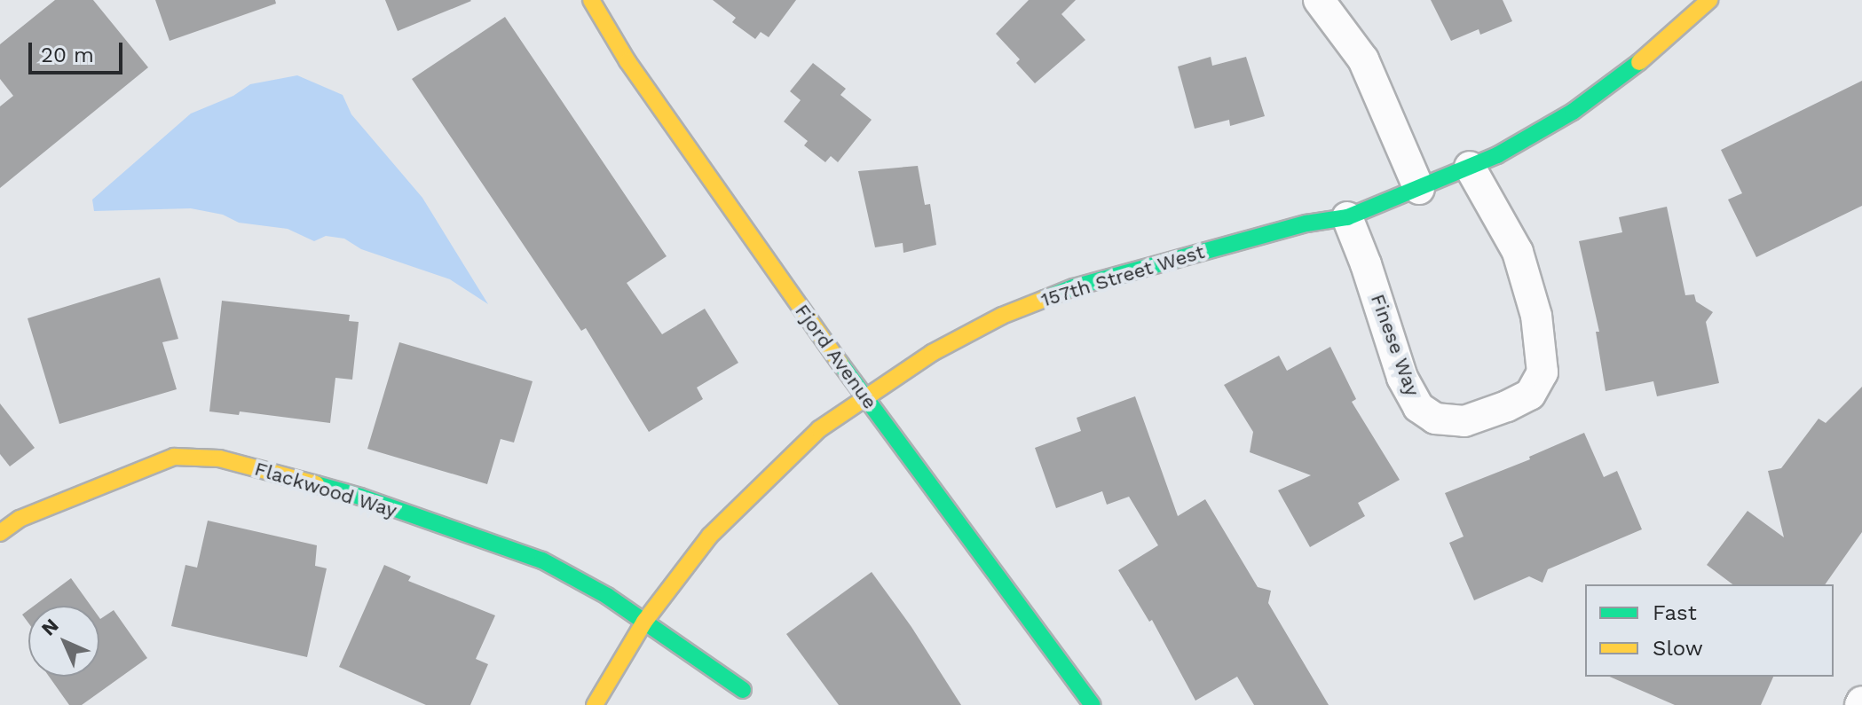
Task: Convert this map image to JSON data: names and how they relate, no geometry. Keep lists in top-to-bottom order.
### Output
{
  "streets": {
    "street": [
      "157th Street West",
      "Finese Way",
      "Fjord Avenue",
      "Flackwood Way"
    ]
  },
  "crossings": [
    ["157th Street West", "Finese Way"],
    ["157th Street West", "Fjord Avenue"],
    ["157th Street West", "Flackwood Way"]
  ],
  "legend": ["Fast", "Slow"],
  "scale_bar": "20 m",
  "north": "top left"
}
